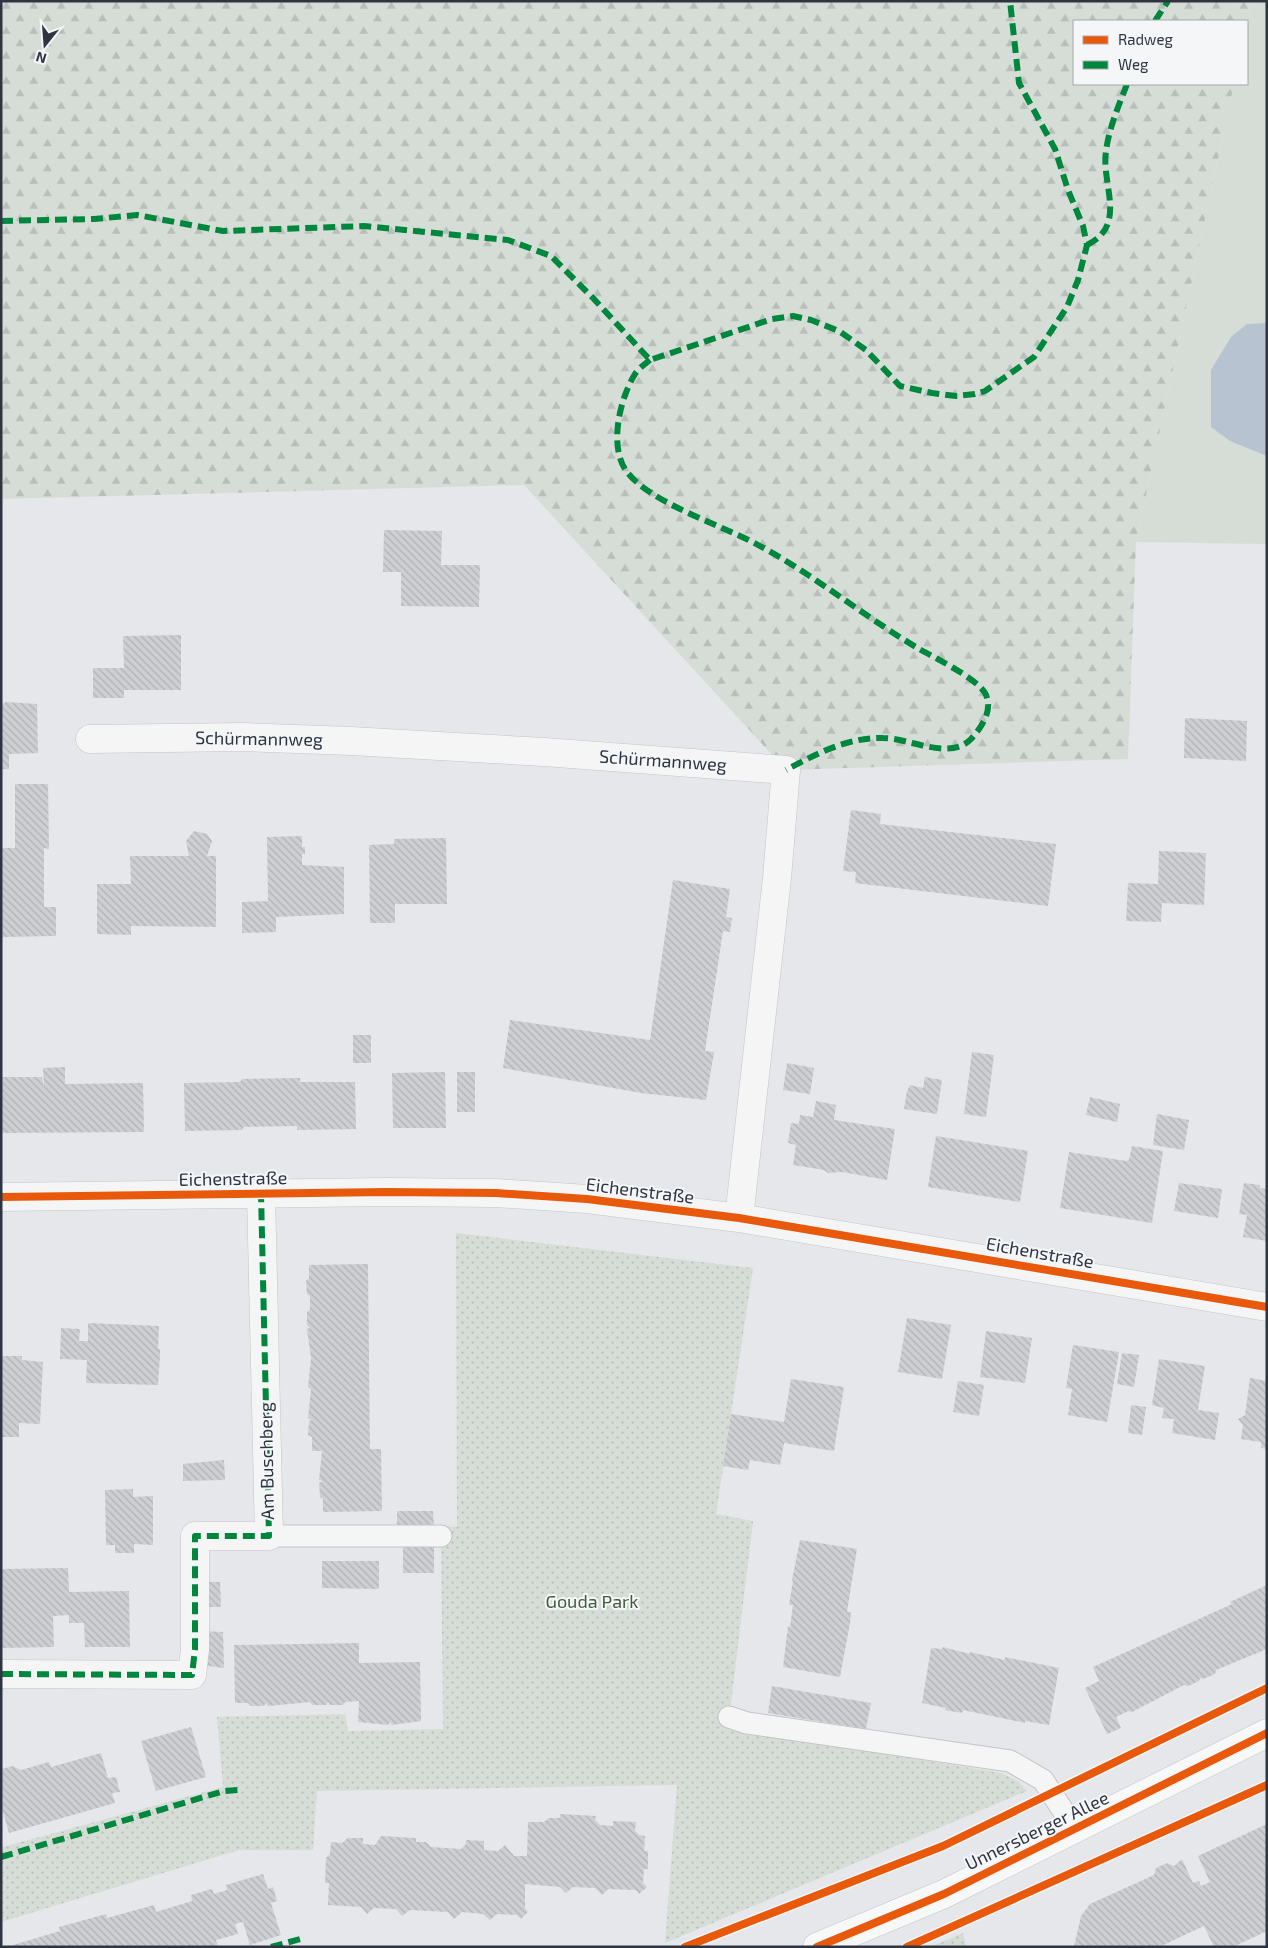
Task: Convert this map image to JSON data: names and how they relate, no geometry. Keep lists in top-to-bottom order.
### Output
{
  "streets": {
    "main road": ["Unnersberger Allee"],
    "street": ["Schürmannweg", "Eichenstraße", "Am Buschberg"]
  },
  "crossings": [
    ["Schürmannweg", "Eichenstraße"],
    ["Eichenstraße", "Am Buschberg"]
  ],
  "parks": ["Gouda Park"],
  "legend": ["Radweg", "Weg"],
  "north": "bottom"
}
